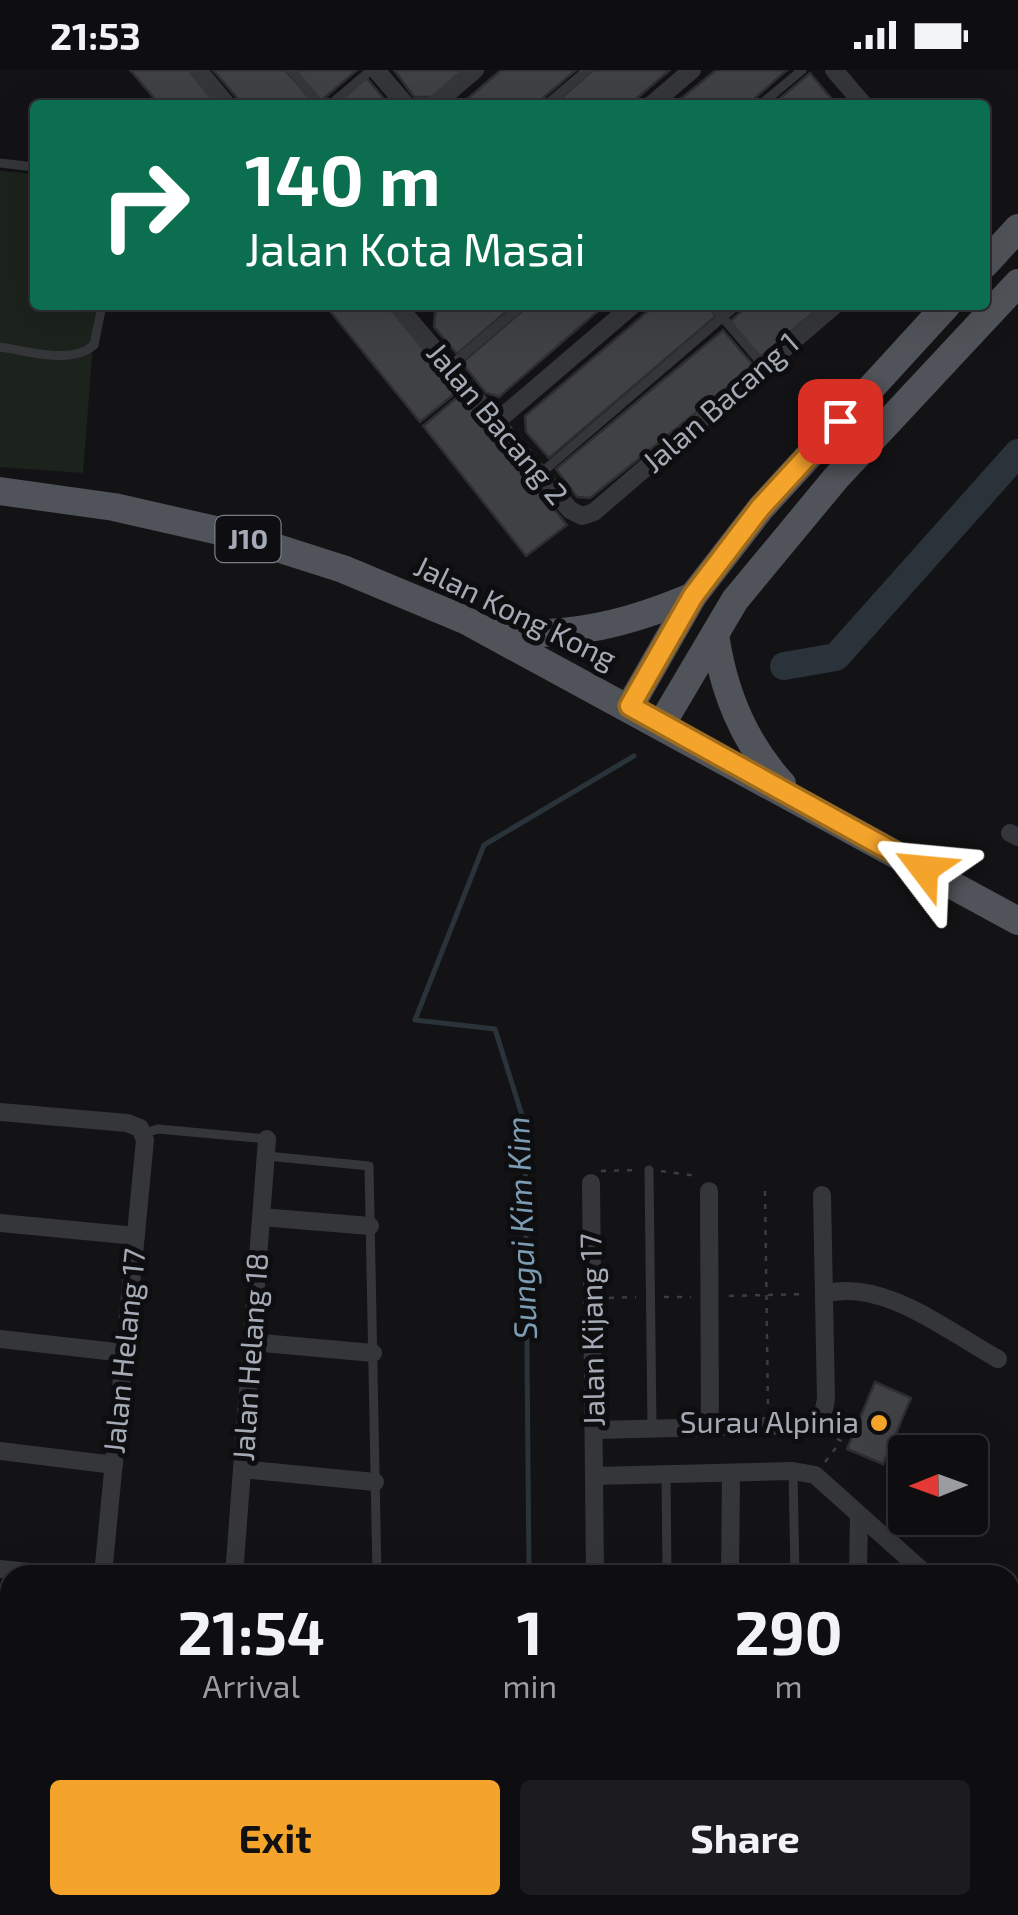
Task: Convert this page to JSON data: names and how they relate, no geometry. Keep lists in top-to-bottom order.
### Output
{
  "streets": {
    "main road": ["J10", "Jalan Kong Kong"],
    "street": [
      "Jalan Bacang 1",
      "Jalan Bacang 2",
      "Jalan Kijang 17",
      "Jalan Helang 17",
      "Jalan Helang 18"
    ]
  },
  "crossings": [
    ["Jalan Bacang 1", "Jalan Bacang 2"]
  ],
  "water": ["Sungai Kim Kim"],
  "places": ["Surau Alpinia"],
  "north": "left",
  "page": {
    "status": "21:53",
    "turn": ["140 m", "Jalan Kota Masai"],
    "eta": [
      "21:54",
      "Arrival",
      "1",
      "min",
      "290",
      "m"
    ],
    "buttons": ["Exit", "Share"]
  }
}
